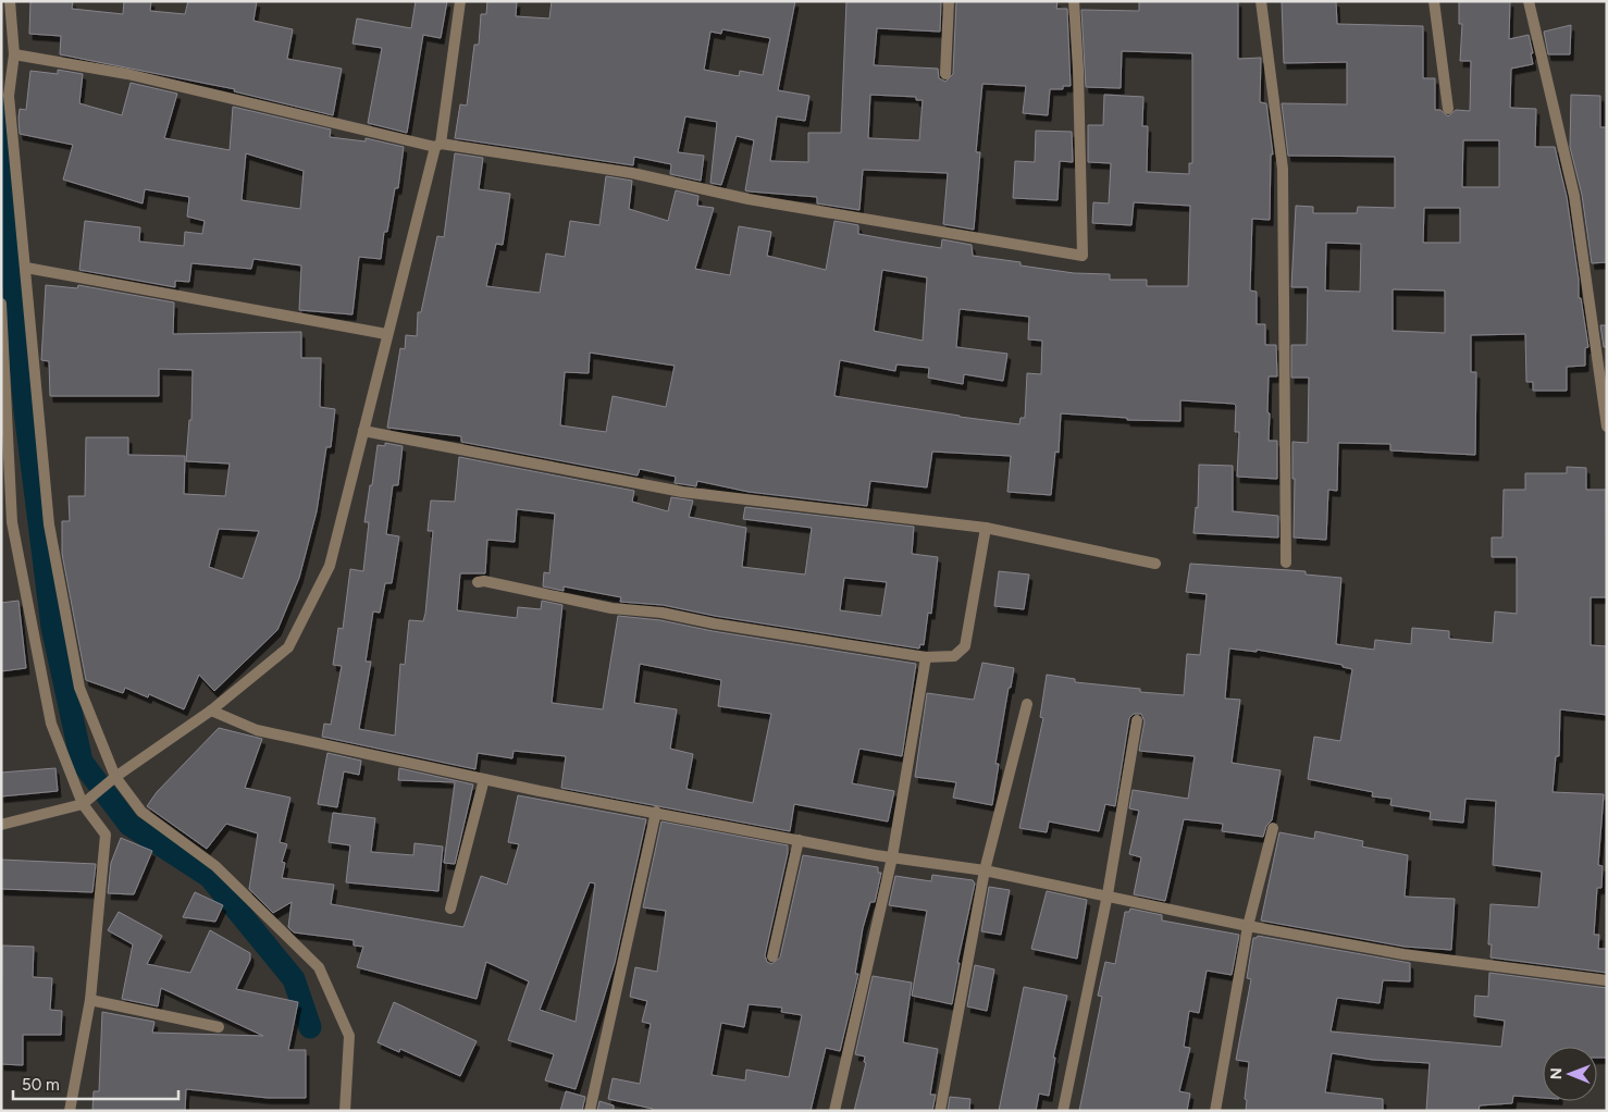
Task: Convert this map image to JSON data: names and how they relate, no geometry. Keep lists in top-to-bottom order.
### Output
{
  "scale_bar": "50 m",
  "north": "left"
}
